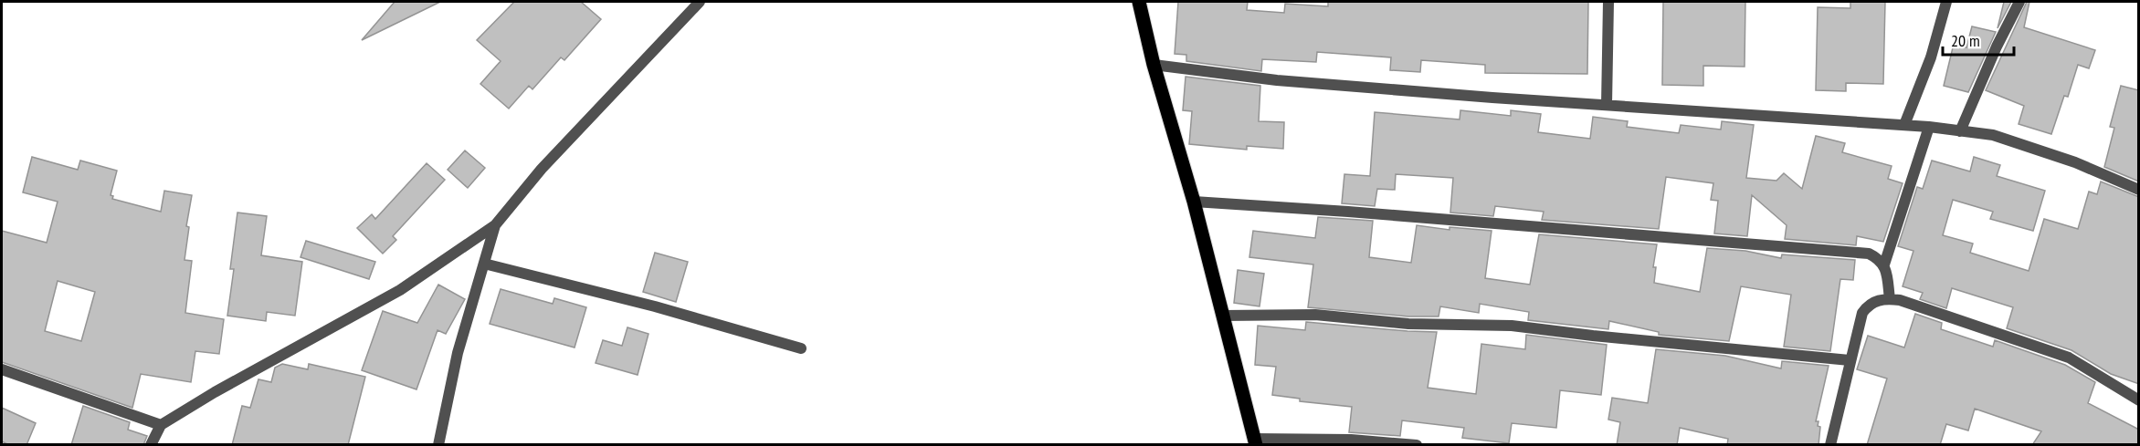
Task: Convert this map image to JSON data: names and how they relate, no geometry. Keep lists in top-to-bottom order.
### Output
{
  "scale_bar": "20 m"
}
